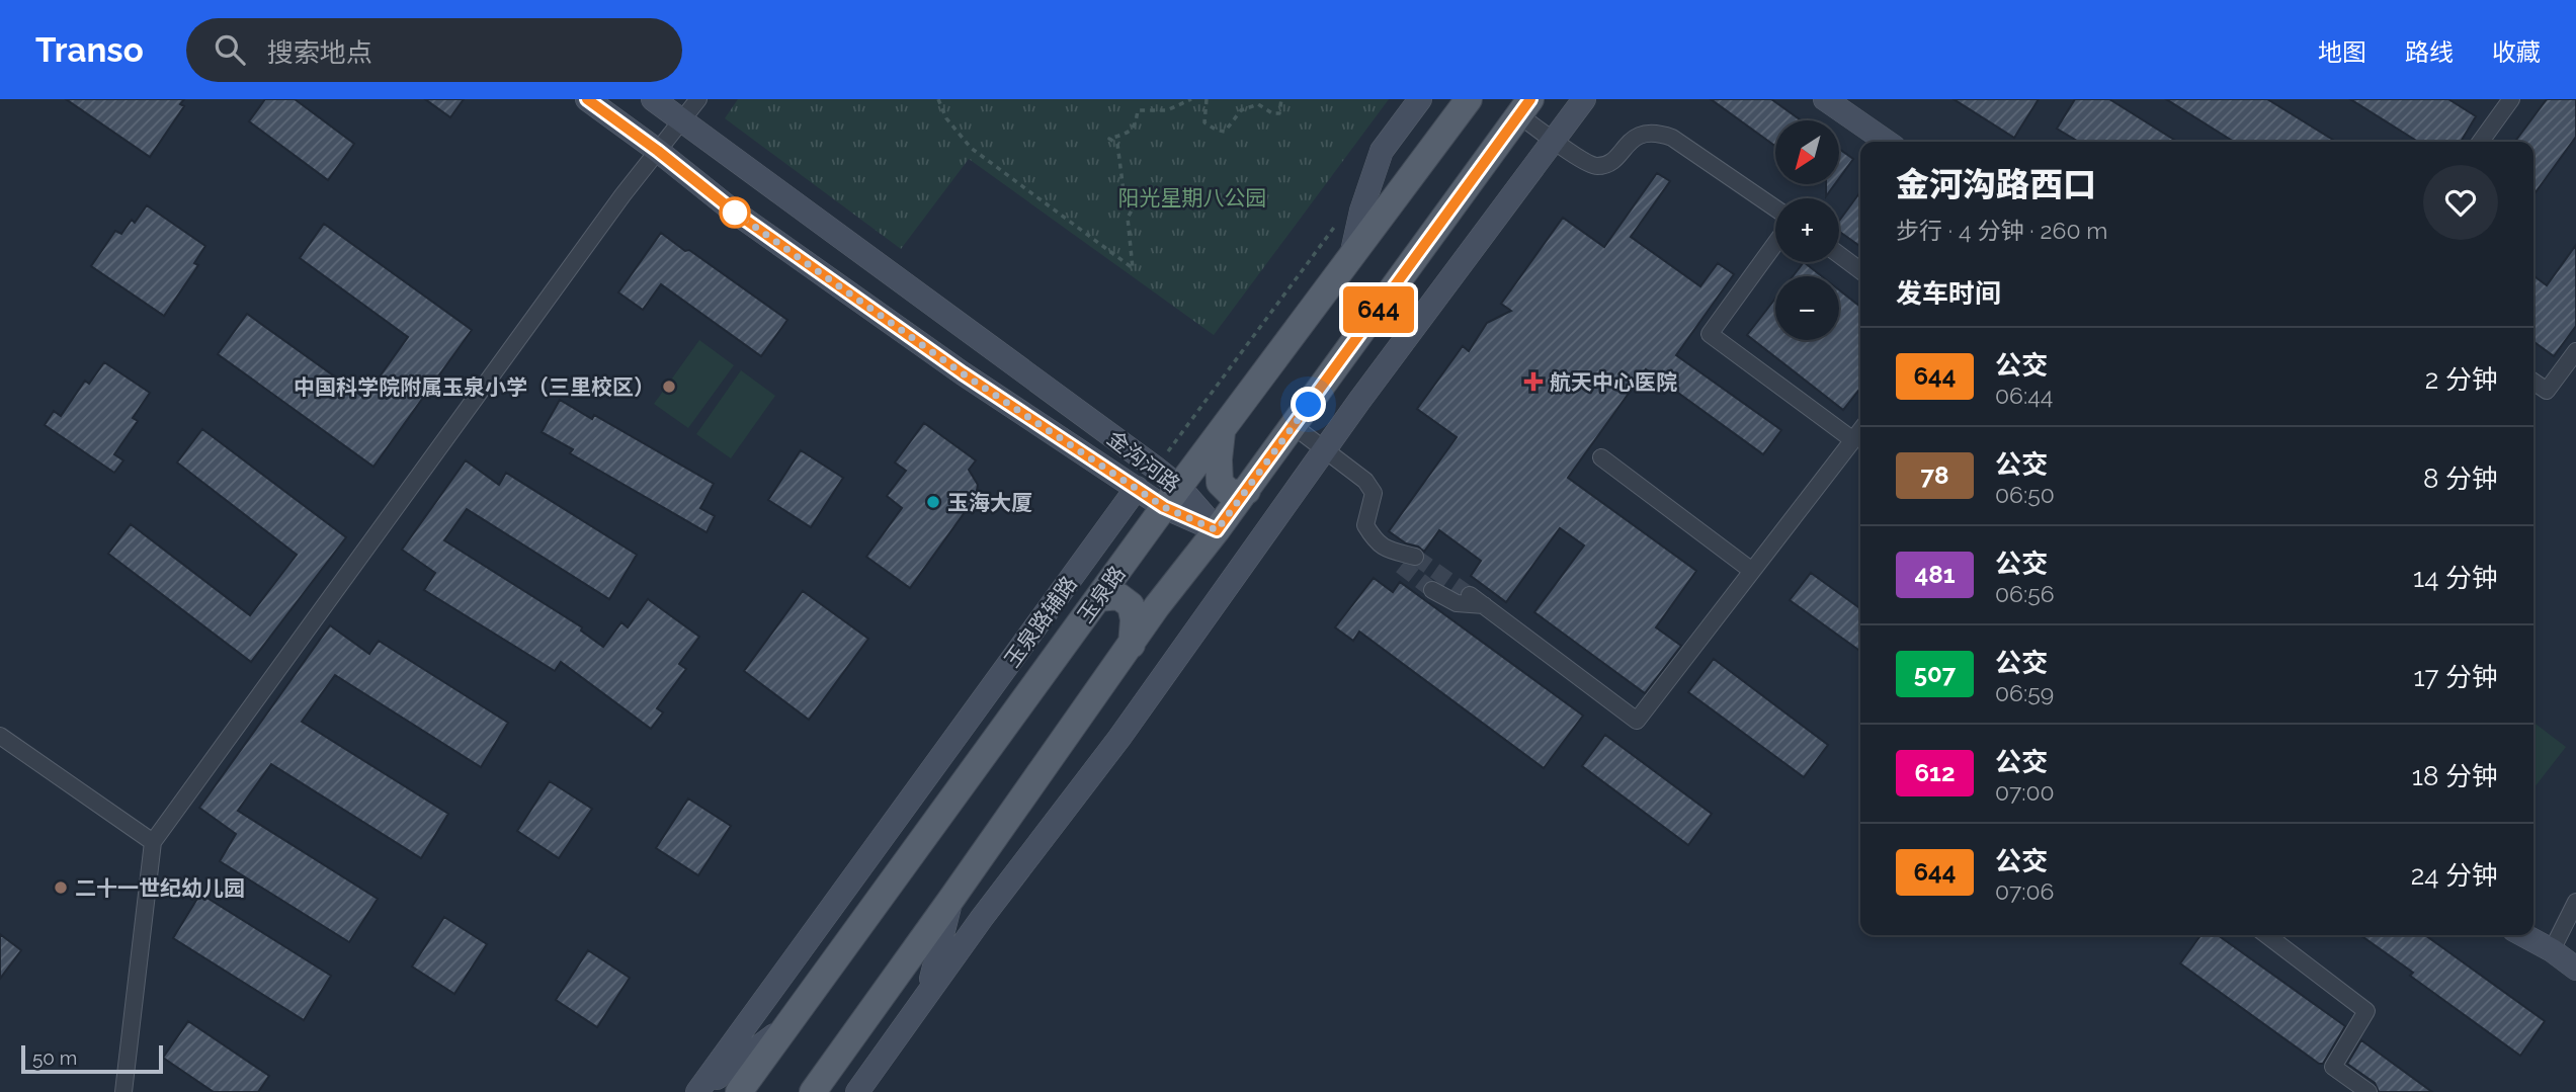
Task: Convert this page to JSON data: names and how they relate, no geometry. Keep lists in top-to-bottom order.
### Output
{
  "streets": {
    "main road": ["玉泉路"],
    "street": ["金沟河路", "玉泉路辅路"]
  },
  "crossings": [
    ["金沟河路", "玉泉路"],
    ["金沟河路", "玉泉路辅路"]
  ],
  "parks": ["阳光星期八公园"],
  "places": {
    "health": ["航天中心医院"],
    "other": ["中国科学院附属玉泉小学（三里校区）", "玉海大厦", "二十一世纪幼儿园"]
  },
  "lines": ["bus line 644"],
  "scale_bar": "50 m",
  "north": "bottom left",
  "page": {
    "header": "Transo",
    "search": "搜索地点",
    "nav": ["地图", "路线", "收藏"],
    "on_map": "644",
    "map_buttons": ["+", "−"],
    "heading": [
      ["金河沟路西口", "步行 · 4 分钟 · 260 m"],
      "发车时间"
    ],
    "list": [
      {
        "mark": "644",
        "name": "公交",
        "note": "06:44",
        "value": "2 分钟"
      },
      {
        "mark": "78",
        "name": "公交",
        "note": "06:50",
        "value": "8 分钟"
      },
      {
        "mark": "481",
        "name": "公交",
        "note": "06:56",
        "value": "14 分钟"
      },
      {
        "mark": "507",
        "name": "公交",
        "note": "06:59",
        "value": "17 分钟"
      },
      {
        "mark": "612",
        "name": "公交",
        "note": "07:00",
        "value": "18 分钟"
      },
      {
        "mark": "644",
        "name": "公交",
        "note": "07:06",
        "value": "24 分钟"
      }
    ],
    "scale": "50 m"
  }
}
